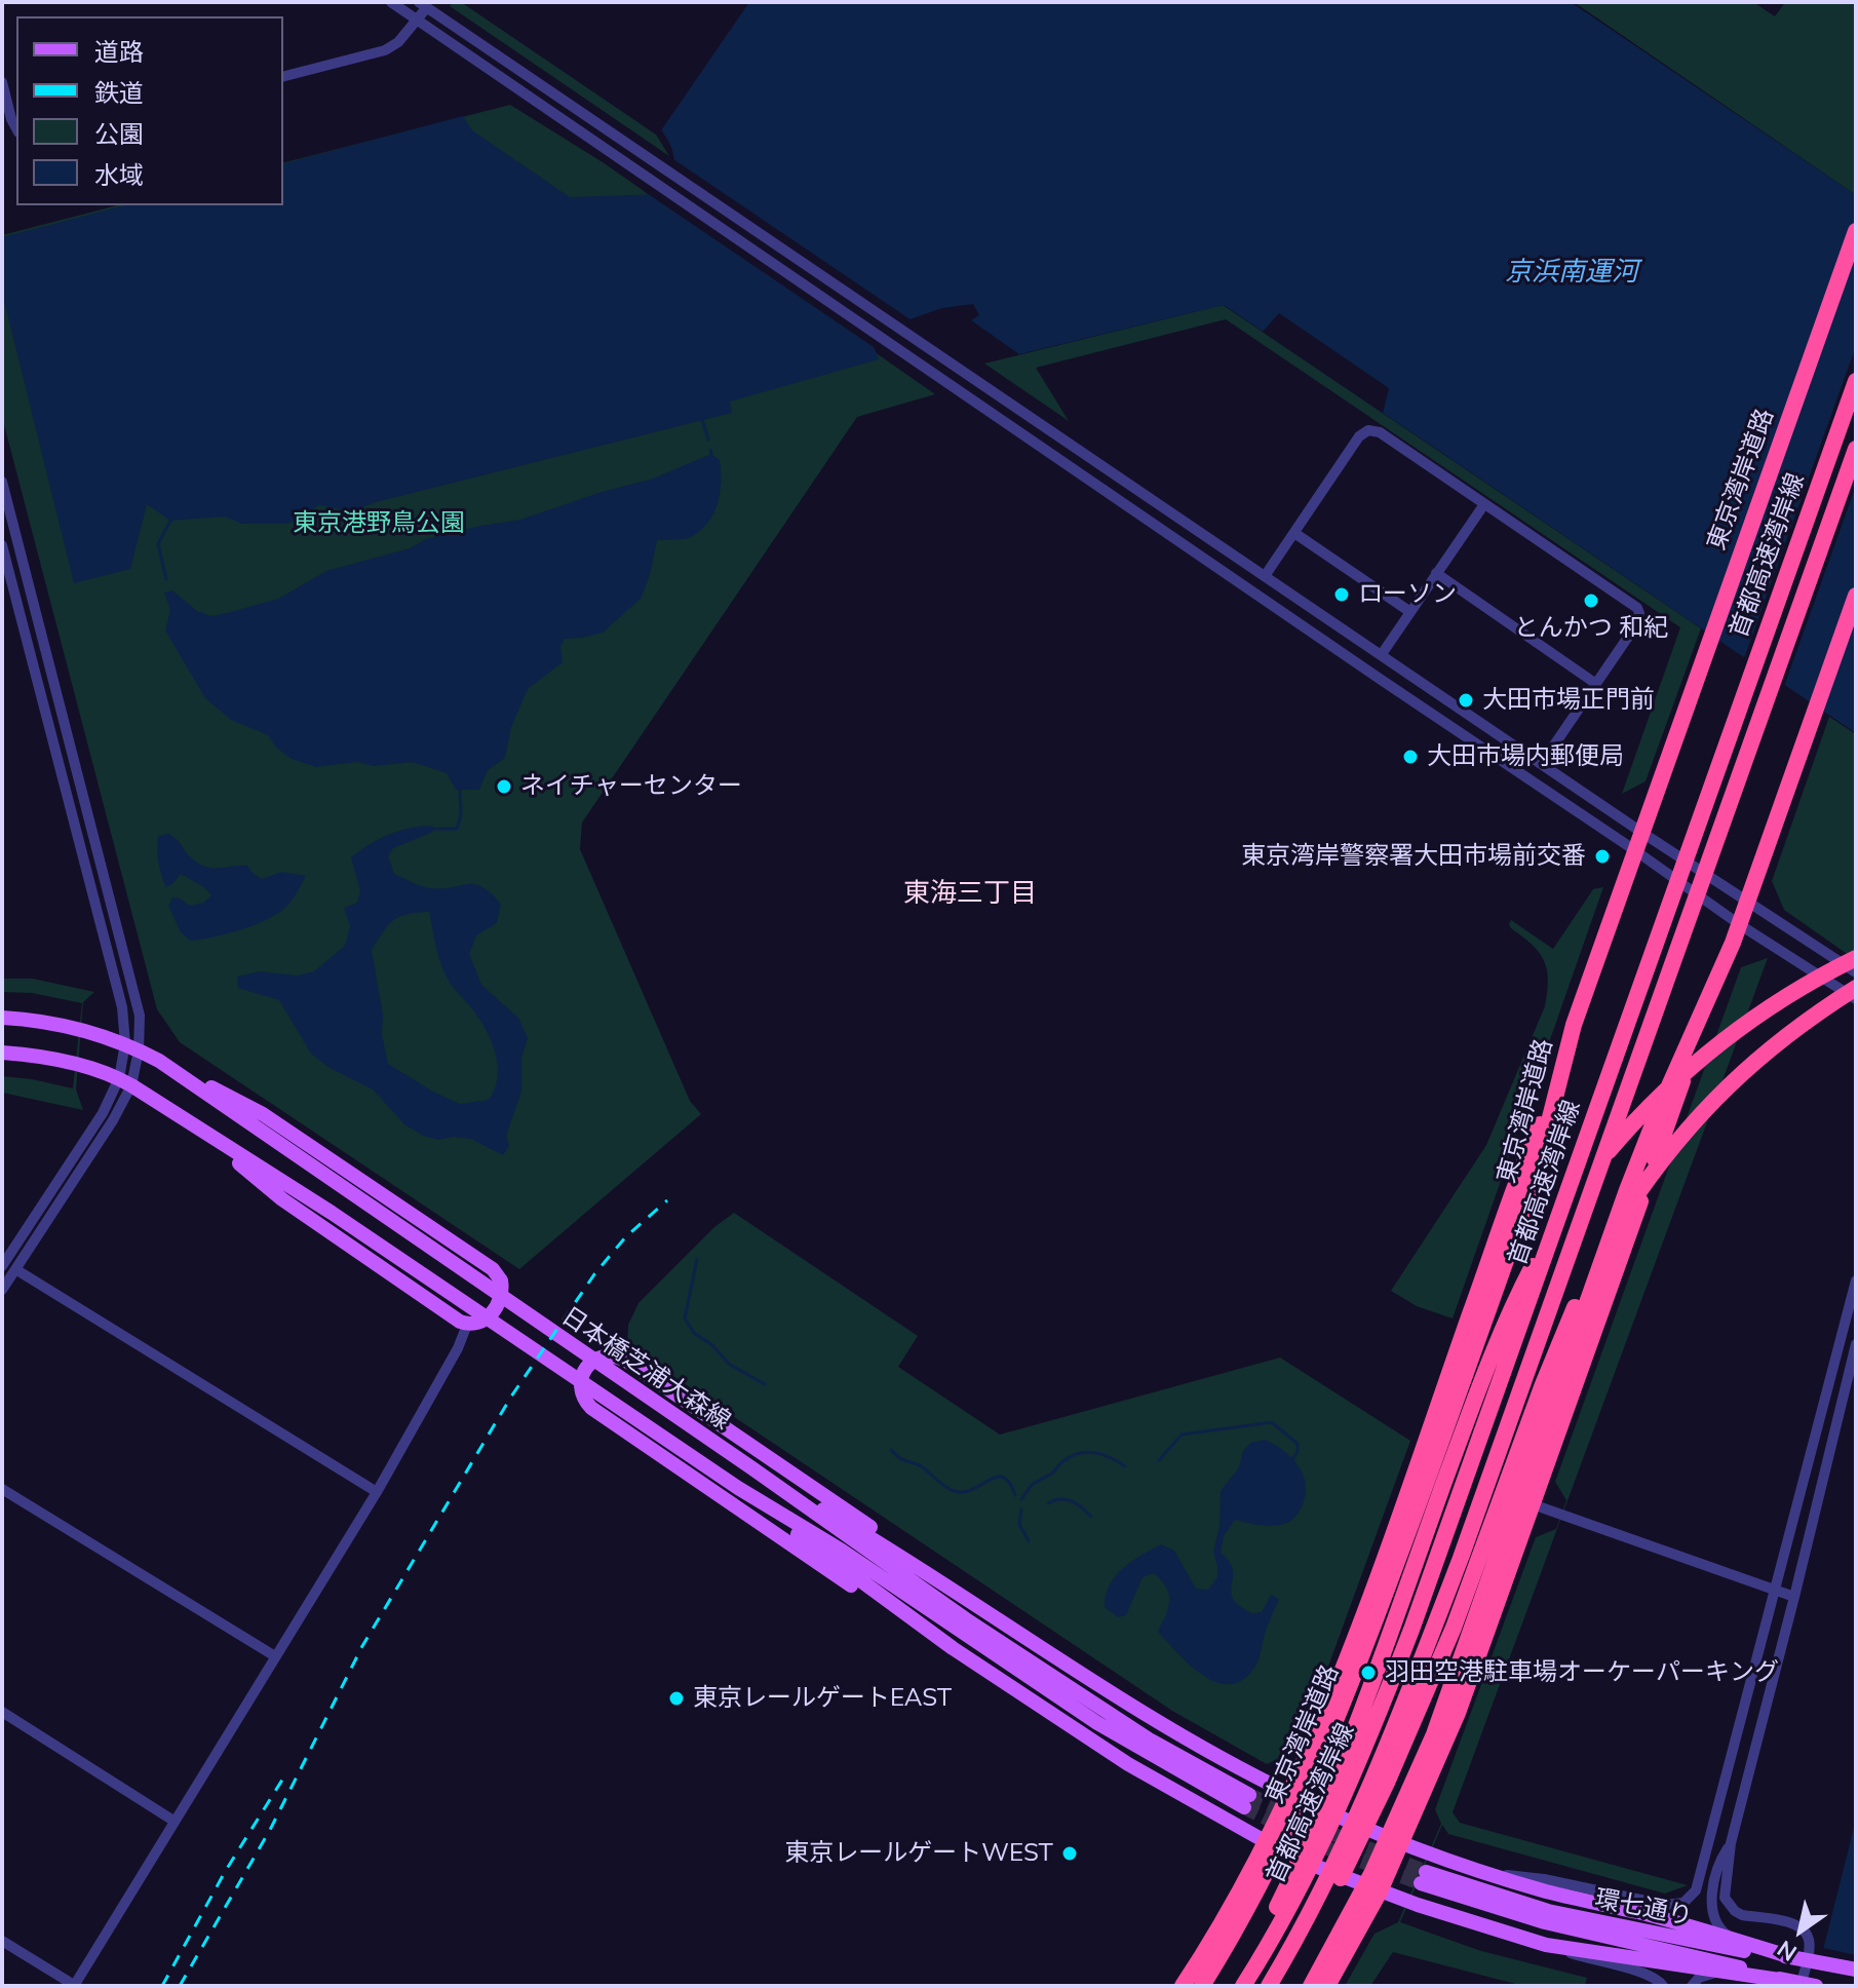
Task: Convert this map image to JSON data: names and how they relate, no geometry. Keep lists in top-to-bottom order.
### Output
{
  "streets": {
    "highway": ["東京湾岸道路", "首都高速湾岸線"],
    "main road": ["日本橋芝浦大森線", "環七通り"]
  },
  "districts": ["東海三丁目"],
  "water": ["京浜南運河"],
  "parks": ["東京港野鳥公園"],
  "places": [
    "ローソン",
    "とんかつ 和紀",
    "大田市場正門前",
    "大田市場内郵便局",
    "ネイチャーセンター",
    "東京湾岸警察署大田市場前交番",
    "羽田空港駐車場オーケーパーキング",
    "東京レールゲートEAST",
    "東京レールゲートWEST"
  ],
  "legend": [
    "道路",
    "鉄道",
    "公園",
    "水域"
  ],
  "north": "bottom left"
}
